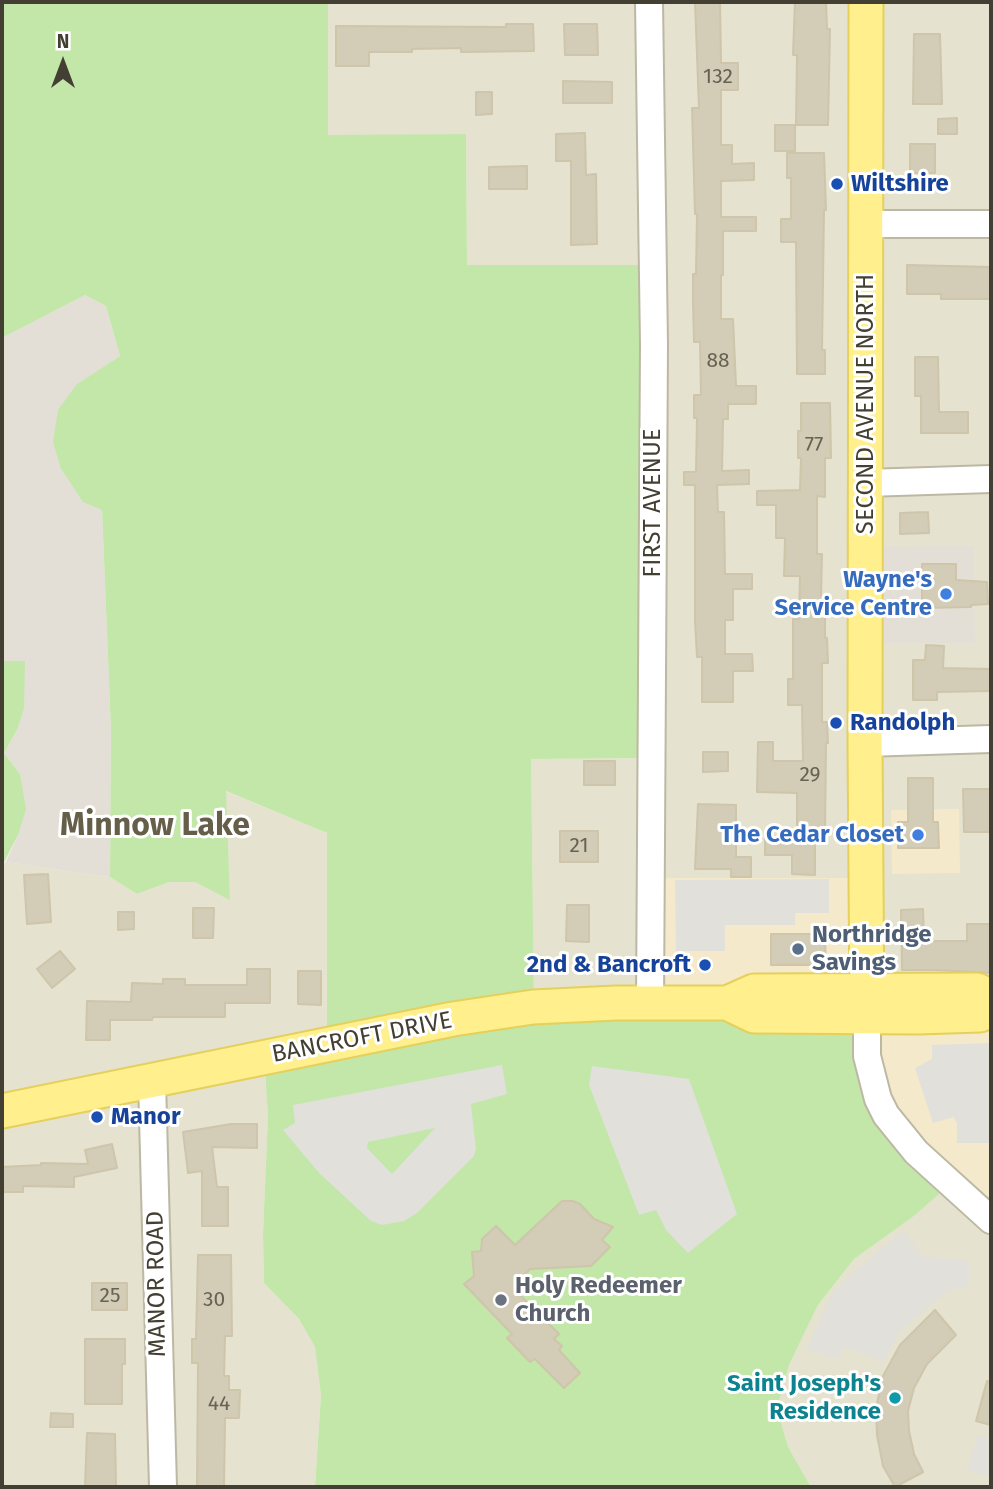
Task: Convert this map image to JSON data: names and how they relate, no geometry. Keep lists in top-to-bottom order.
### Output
{
  "streets": {
    "main road": ["SECOND AVENUE NORTH", "BANCROFT DRIVE"],
    "street": ["FIRST AVENUE", "MANOR ROAD"]
  },
  "crossings": [
    ["SECOND AVENUE NORTH", "BANCROFT DRIVE"],
    ["FIRST AVENUE", "BANCROFT DRIVE"],
    ["BANCROFT DRIVE", "MANOR ROAD"]
  ],
  "districts": ["Minnow Lake"],
  "places": [
    "Wiltshire",
    "Wayne's Service Centre",
    "Randolph",
    "The Cedar Closet",
    "Northridge Savings",
    "2nd & Bancroft",
    "Manor",
    "Holy Redeemer Church",
    "Saint Joseph's Residence"
  ],
  "house_numbers": [
    "132",
    "88",
    "77",
    "29",
    "21",
    "25",
    "30",
    "44"
  ],
  "north": "top"
}
